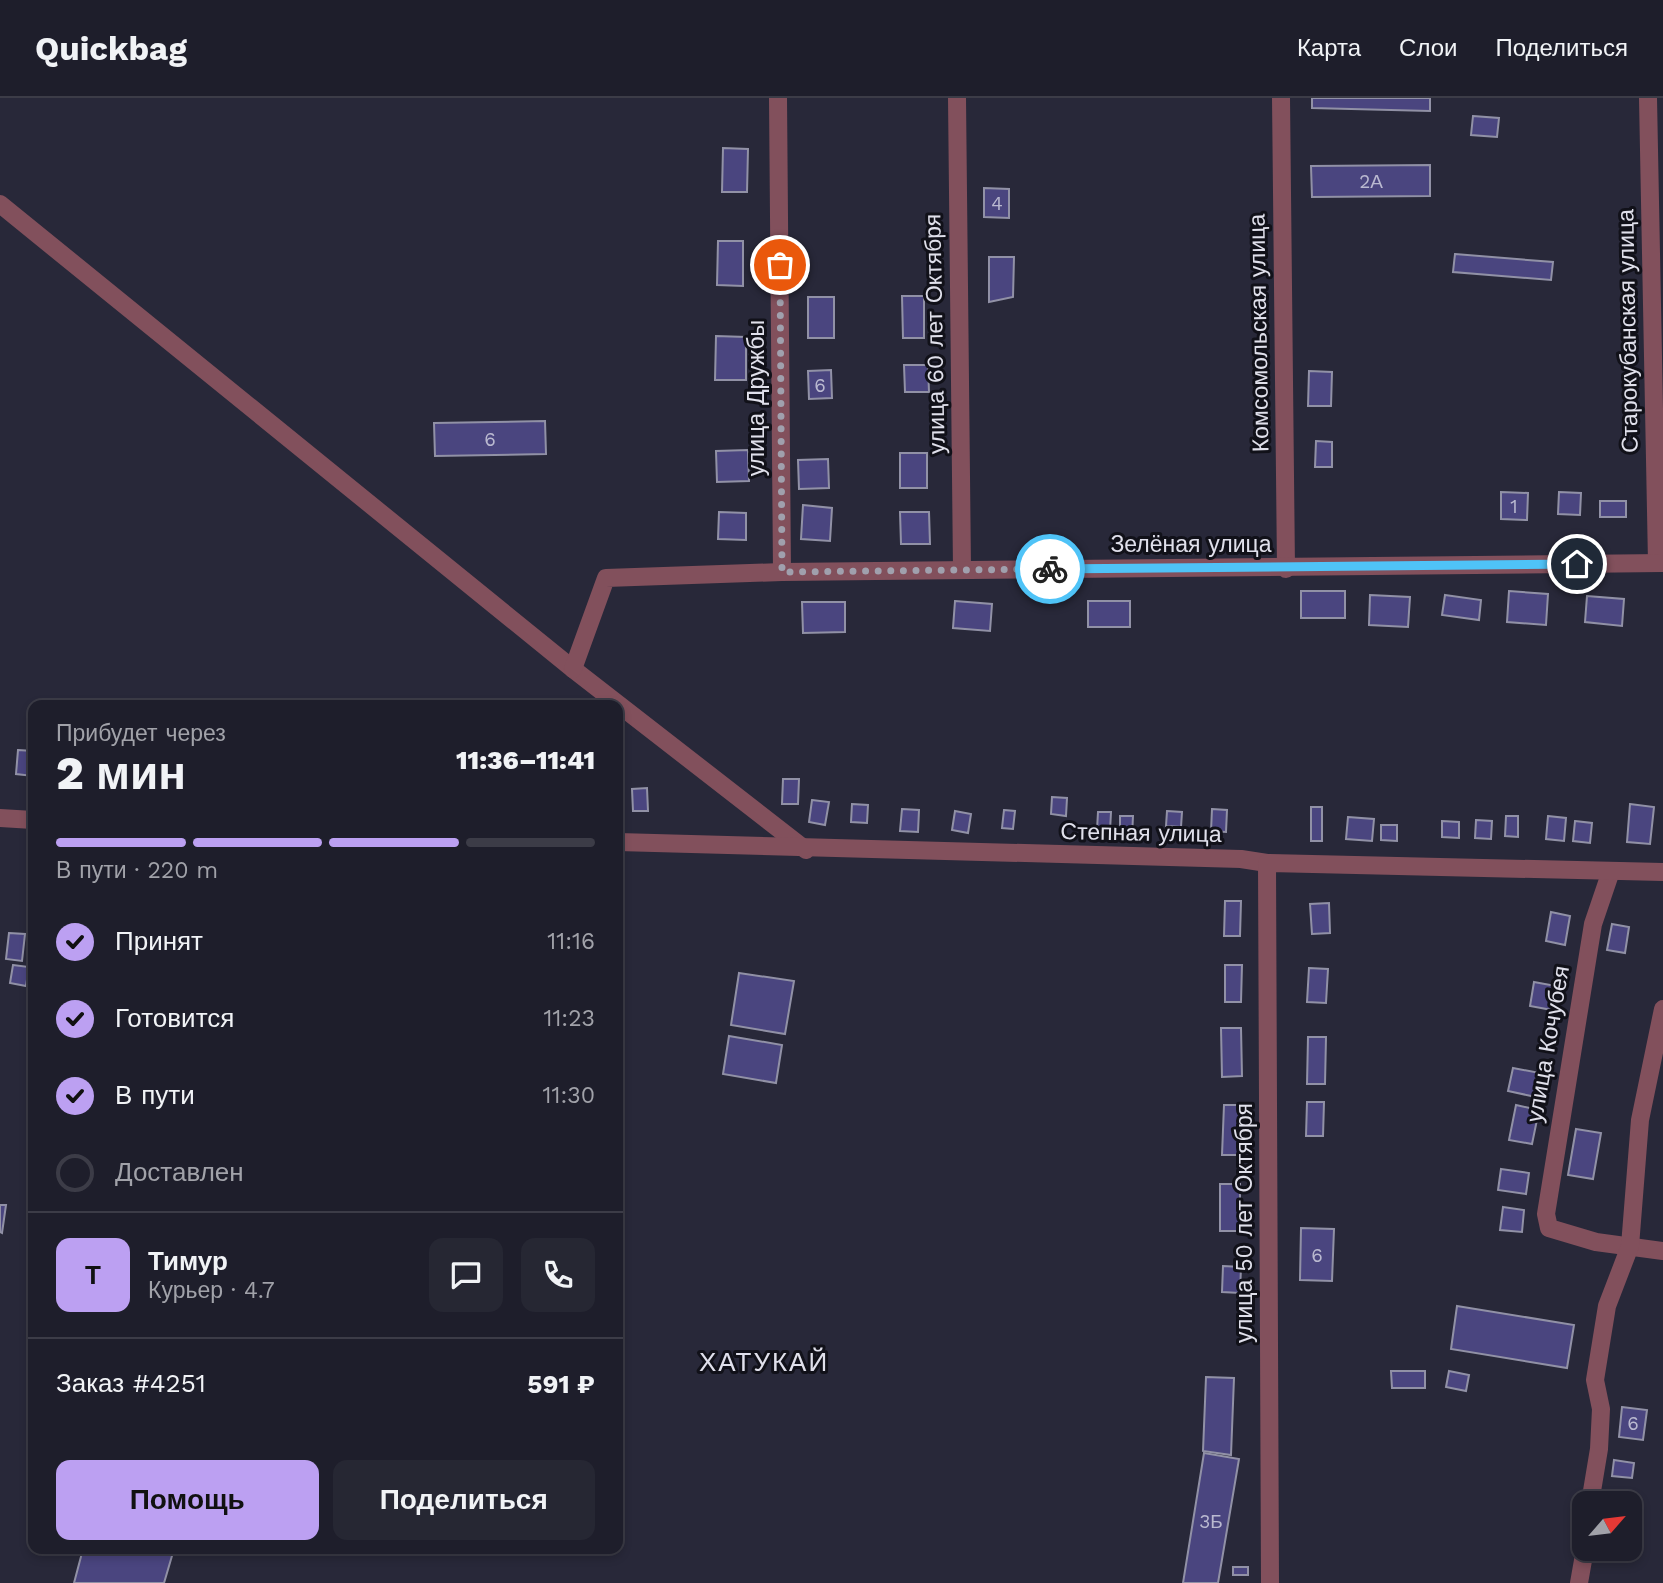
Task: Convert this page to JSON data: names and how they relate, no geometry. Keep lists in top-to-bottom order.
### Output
{
  "streets": {
    "street": [
      "Старокубанская улица",
      "Комсомольская улица",
      "улица 60 лет Октября",
      "улица Дружбы",
      "Зелёная улица",
      "Степная улица",
      "улица Кочубея",
      "улица 50 лет Октября"
    ]
  },
  "crossings": [
    ["Старокубанская улица", "Зелёная улица"],
    ["Комсомольская улица", "Зелёная улица"],
    ["улица 60 лет Октября", "Зелёная улица"],
    ["улица Дружбы", "Зелёная улица"],
    ["Степная улица", "улица Кочубея"],
    ["Степная улица", "улица 50 лет Октября"]
  ],
  "districts": ["ХАТУКАЙ"],
  "house_numbers": [
    "2А",
    "4",
    "6",
    "6",
    "1",
    "6",
    "6",
    "3Б"
  ],
  "north": "top right",
  "page": {
    "header": "Quickbag",
    "nav": ["Карта", "Слои", "Поделиться"],
    "heading": ["2 мин", "Прибудет через", "11:36–11:41"],
    "panel": [
      "Тимур",
      "Курьер · 4.7",
      "Заказ #4251",
      "591 ₽"
    ],
    "bar": "В пути · 220 m",
    "list": [
      ["Принят", "11:16"],
      ["Готовится", "11:23"],
      ["В пути", "11:30"],
      "Доставлен"
    ],
    "round": "Т",
    "buttons": ["Помощь", "Поделиться"]
  }
}
